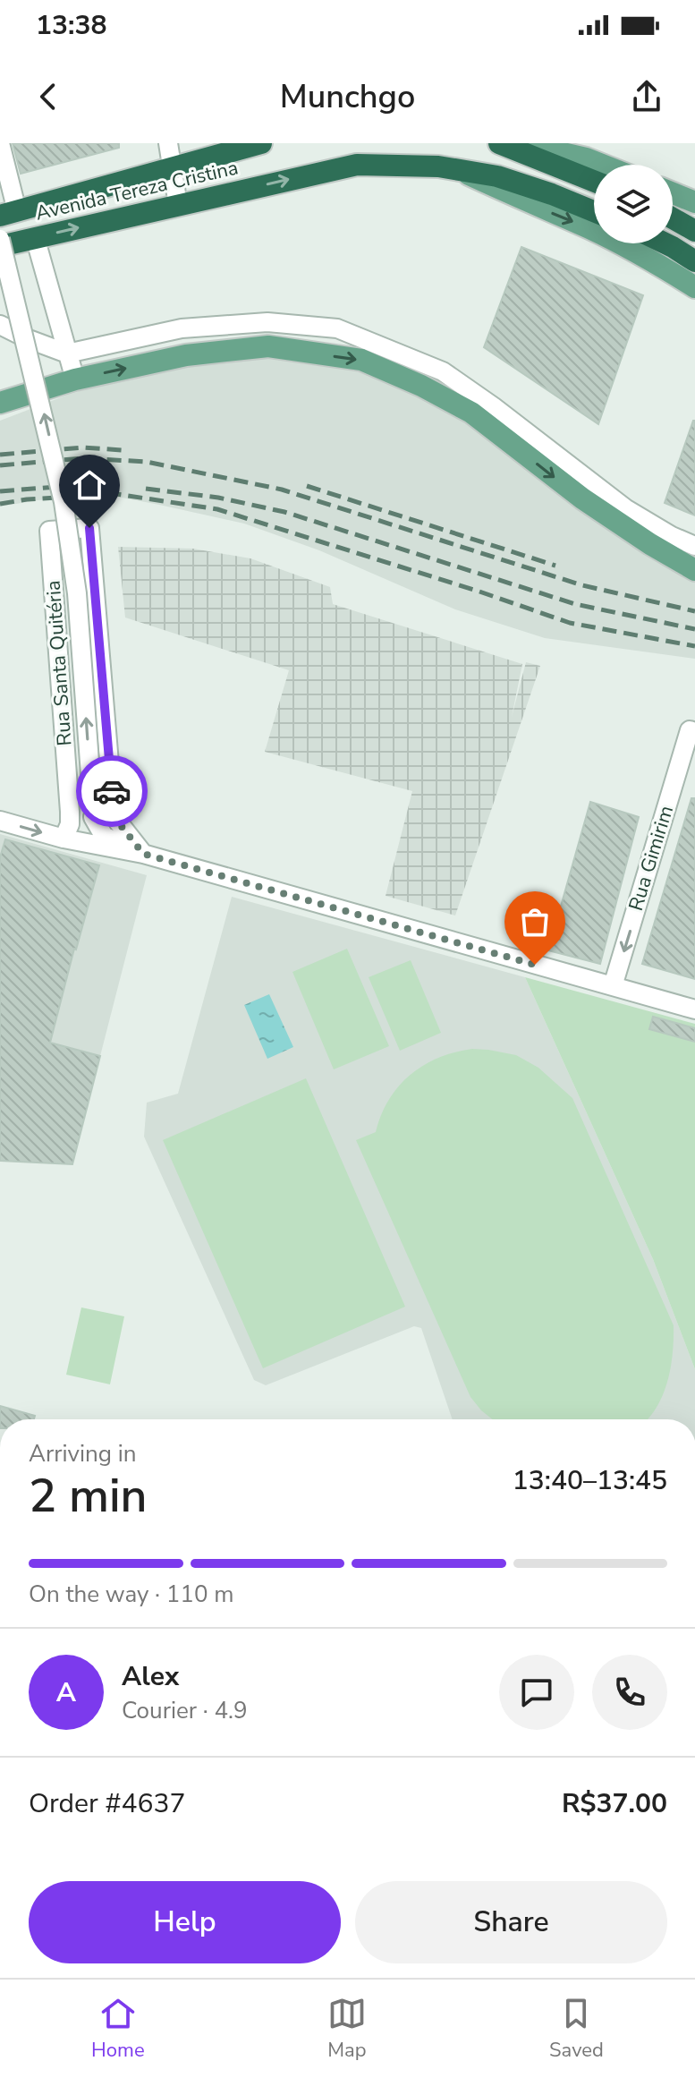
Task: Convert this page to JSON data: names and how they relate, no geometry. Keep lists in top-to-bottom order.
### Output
{
  "streets": {
    "highway": ["Avenida Tereza Cristina"],
    "street": ["Rua Santa Quitéria", "Rua Gimirim"]
  },
  "one_way": ["Rua Gimirim"],
  "page": {
    "status": "13:38",
    "header": "Munchgo",
    "heading": ["2 min", "Arriving in", "13:40–13:45"],
    "panel": [
      "Alex",
      "Courier · 4.9",
      "Order #4637",
      "R$37.00"
    ],
    "bar": "On the way · 110 m",
    "round": "A",
    "buttons": ["Help", "Share"],
    "tabs": ["Home", "Map", "Saved"]
  }
}
